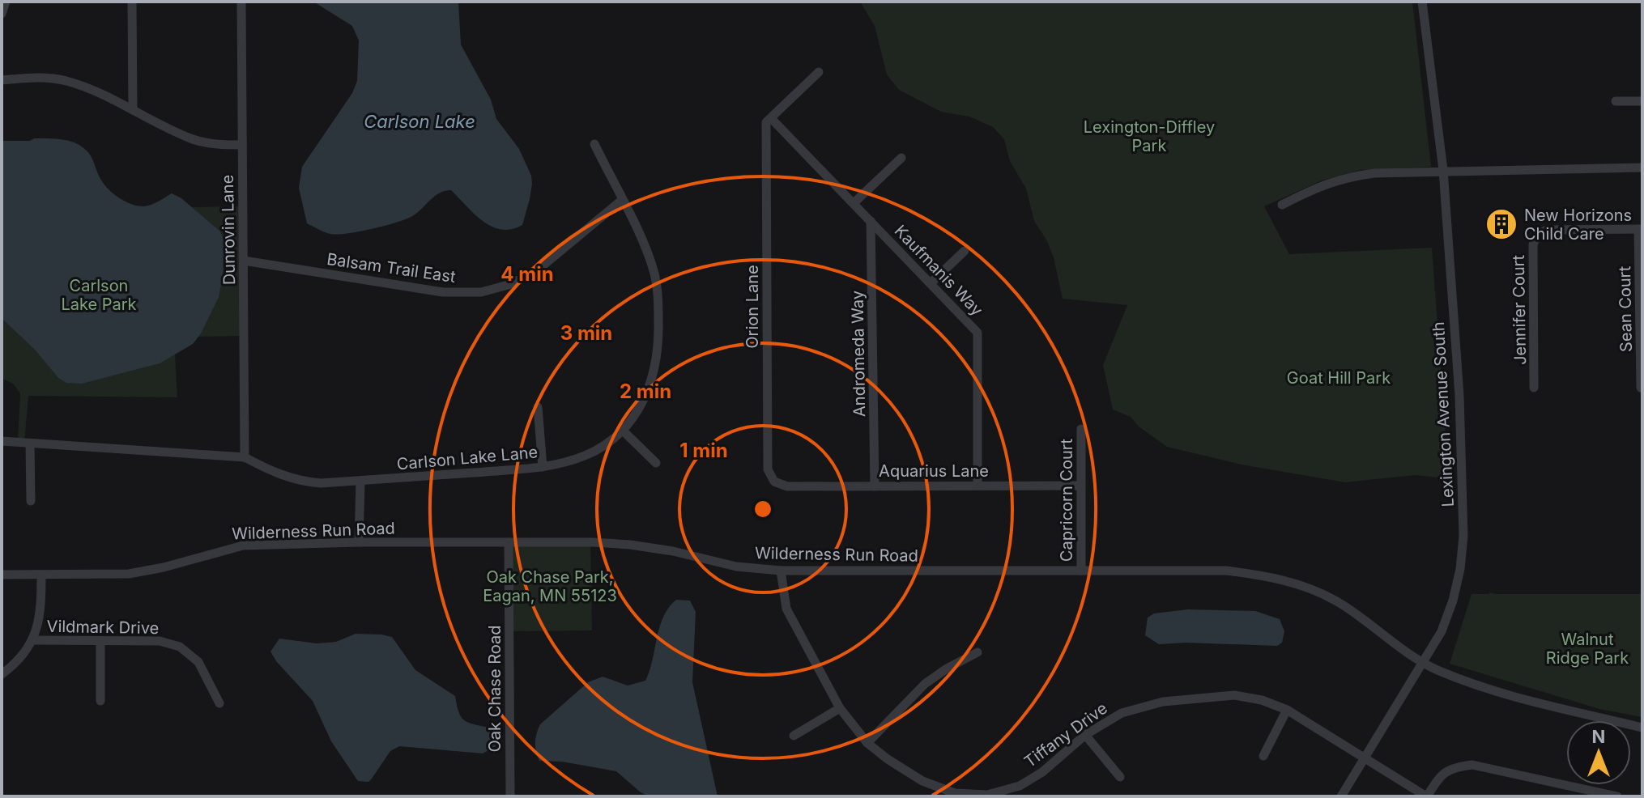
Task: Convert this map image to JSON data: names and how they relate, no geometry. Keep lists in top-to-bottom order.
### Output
{
  "streets": {
    "street": [
      "Dunrovin Lane",
      "Balsam Trail East",
      "Kaufmanis Way",
      "Orion Lane",
      "Sean Court",
      "Jennifer Court",
      "Andromeda Way",
      "Lexington Avenue South",
      "Carlson Lake Lane",
      "Aquarius Lane",
      "Capricorn Court",
      "Wilderness Run Road",
      "Vildmark Drive",
      "Oak Chase Road",
      "Tiffany Drive"
    ]
  },
  "crossings": [
    ["Dunrovin Lane", "Balsam Trail East"],
    ["Dunrovin Lane", "Carlson Lake Lane"],
    ["Balsam Trail East", "Carlson Lake Lane"],
    ["Kaufmanis Way", "Orion Lane"],
    ["Kaufmanis Way", "Andromeda Way"],
    ["Kaufmanis Way", "Aquarius Lane"],
    ["Orion Lane", "Aquarius Lane"],
    ["Sean Court", "Jennifer Court"],
    ["Andromeda Way", "Aquarius Lane"],
    ["Lexington Avenue South", "Wilderness Run Road"],
    ["Lexington Avenue South", "Tiffany Drive"],
    ["Aquarius Lane", "Capricorn Court"],
    ["Capricorn Court", "Wilderness Run Road"],
    ["Wilderness Run Road", "Oak Chase Road"],
    ["Wilderness Run Road", "Tiffany Drive"]
  ],
  "water": ["Carlson Lake"],
  "parks": [
    "Lexington-Diffley Park",
    "Carlson Lake Park",
    "Goat Hill Park",
    "Oak Chase Park, Eagan, MN 55123",
    "Walnut Ridge Park"
  ],
  "places": {
    "building": ["New Horizons Child Care"]
  },
  "north": "top",
  "rings": [
    "4 min",
    "3 min",
    "2 min",
    "1 min"
  ]
}
